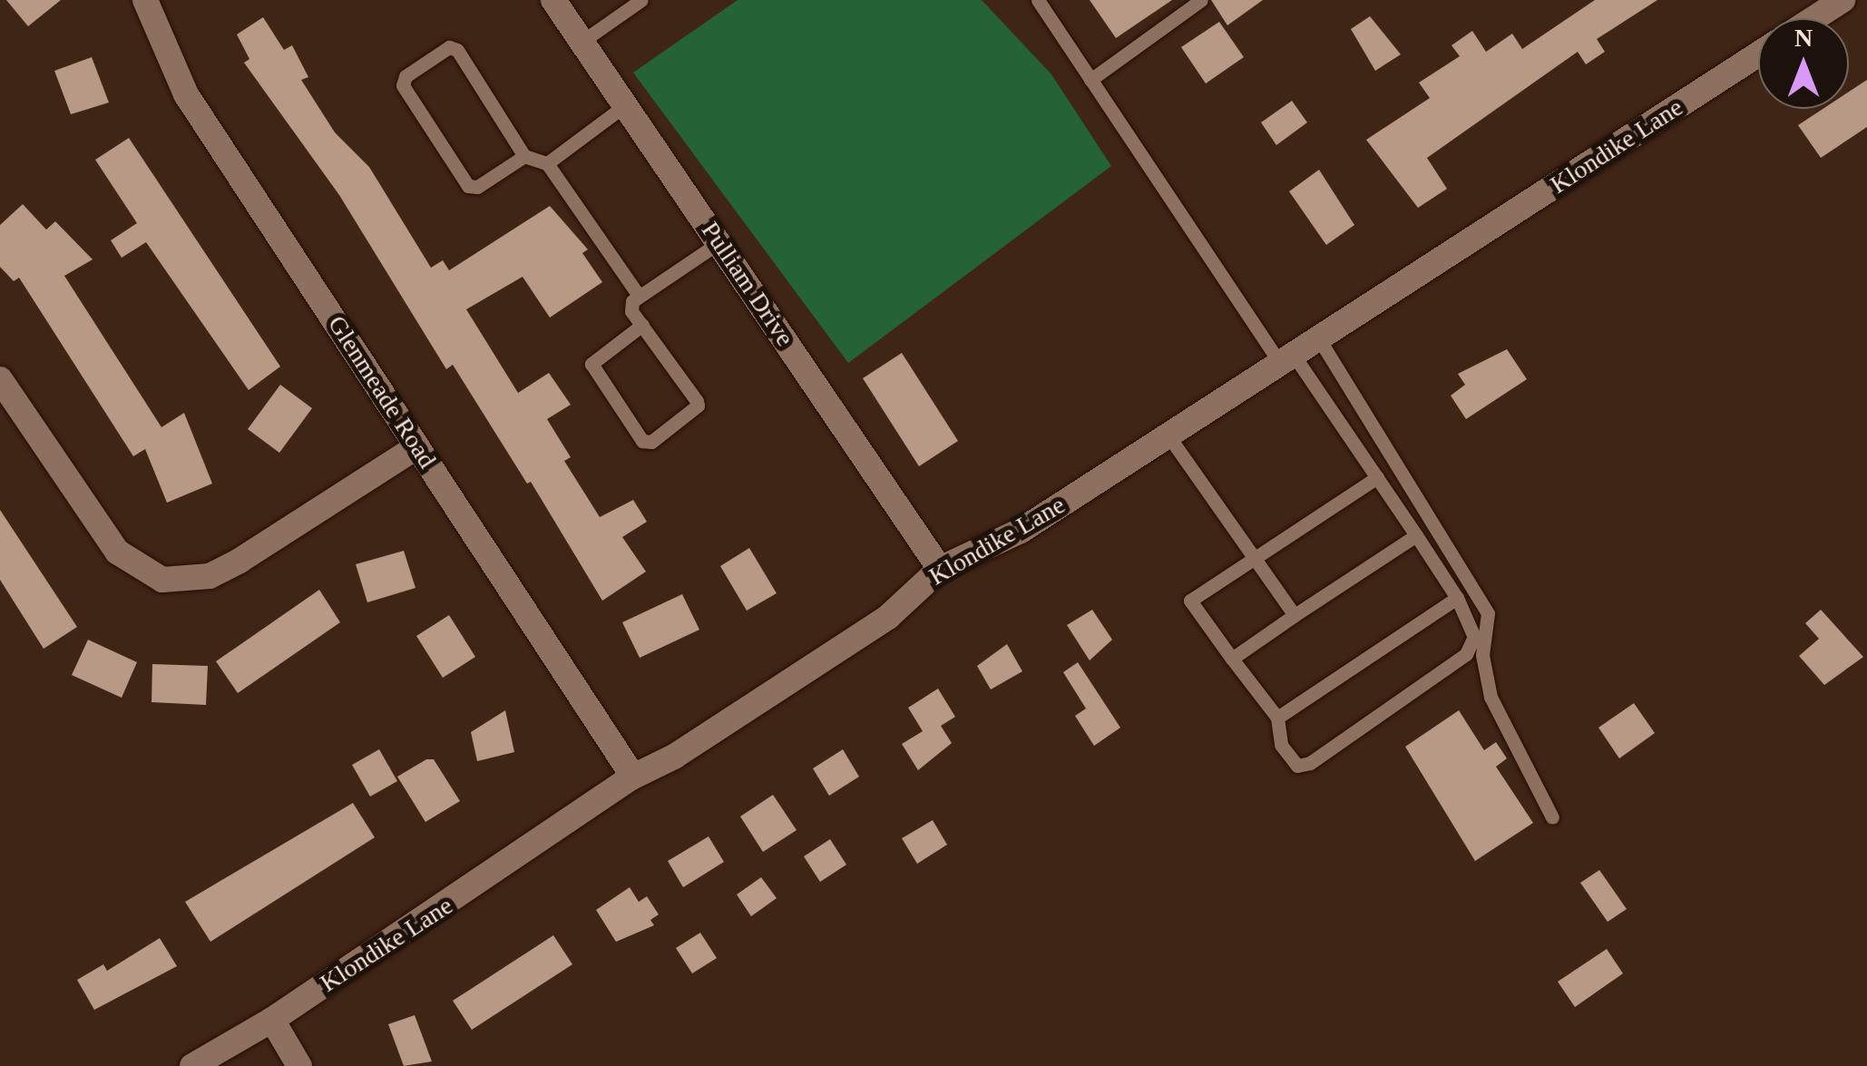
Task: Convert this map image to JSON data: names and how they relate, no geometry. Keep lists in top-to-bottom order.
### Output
{
  "streets": {
    "street": ["Klondike Lane", "Pulliam Drive", "Glenmeade Road"]
  },
  "crossings": [
    ["Klondike Lane", "Pulliam Drive"],
    ["Klondike Lane", "Glenmeade Road"]
  ],
  "north": "top"
}
